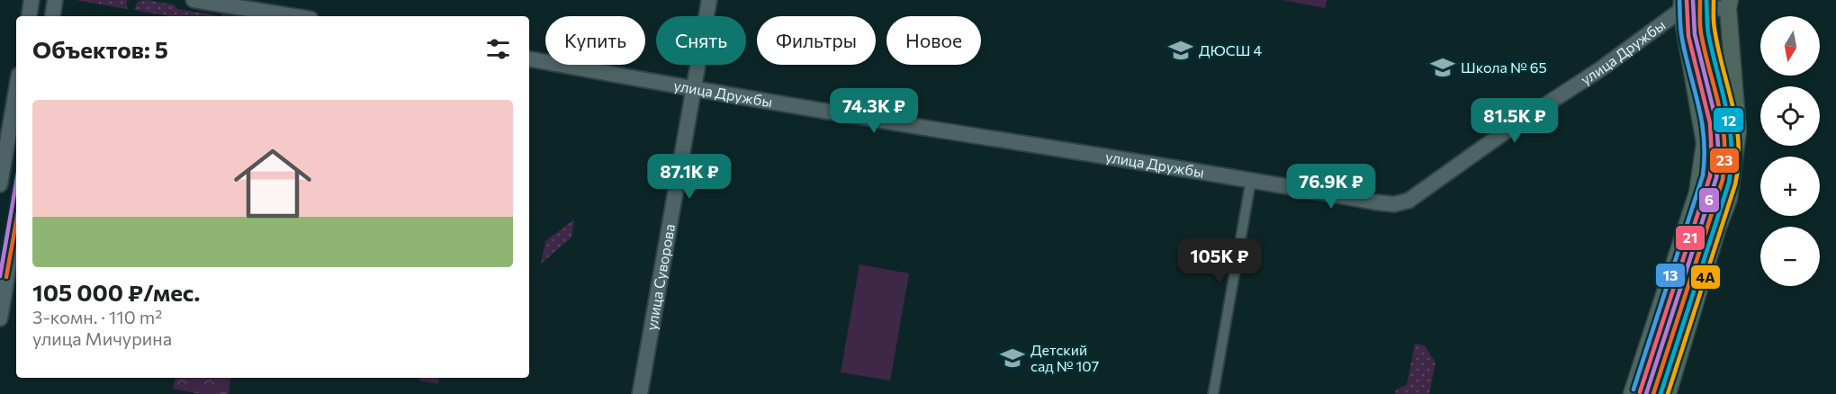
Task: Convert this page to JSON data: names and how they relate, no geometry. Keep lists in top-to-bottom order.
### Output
{
  "streets": {
    "street": ["улица Дружбы", "улица Суворова"]
  },
  "crossings": [
    ["улица Дружбы", "улица Суворова"]
  ],
  "places": {
    "school or university": ["ДЮСШ 4", "Школа № 65", "Детский сад № 107"]
  },
  "lines": [
    "transit line 6",
    "transit line 23",
    "transit line 21",
    "transit line 12",
    "transit line 4А",
    "transit line 13"
  ],
  "north": "bottom",
  "page": {
    "map_buttons": ["+", "−"],
    "chip": [
      "Купить",
      "Снять",
      "Фильтры",
      "Новое"
    ],
    "heading": "Объектов: 5",
    "list": [
      {
        "name": "105 000 ₽/мес.",
        "note": "3-комн. · 110 m² · улица Мичурина"
      }
    ],
    "price": [
      "74.3K ₽",
      "81.5K ₽",
      "87.1K ₽",
      "76.9K ₽",
      "105K ₽"
    ]
  }
}
